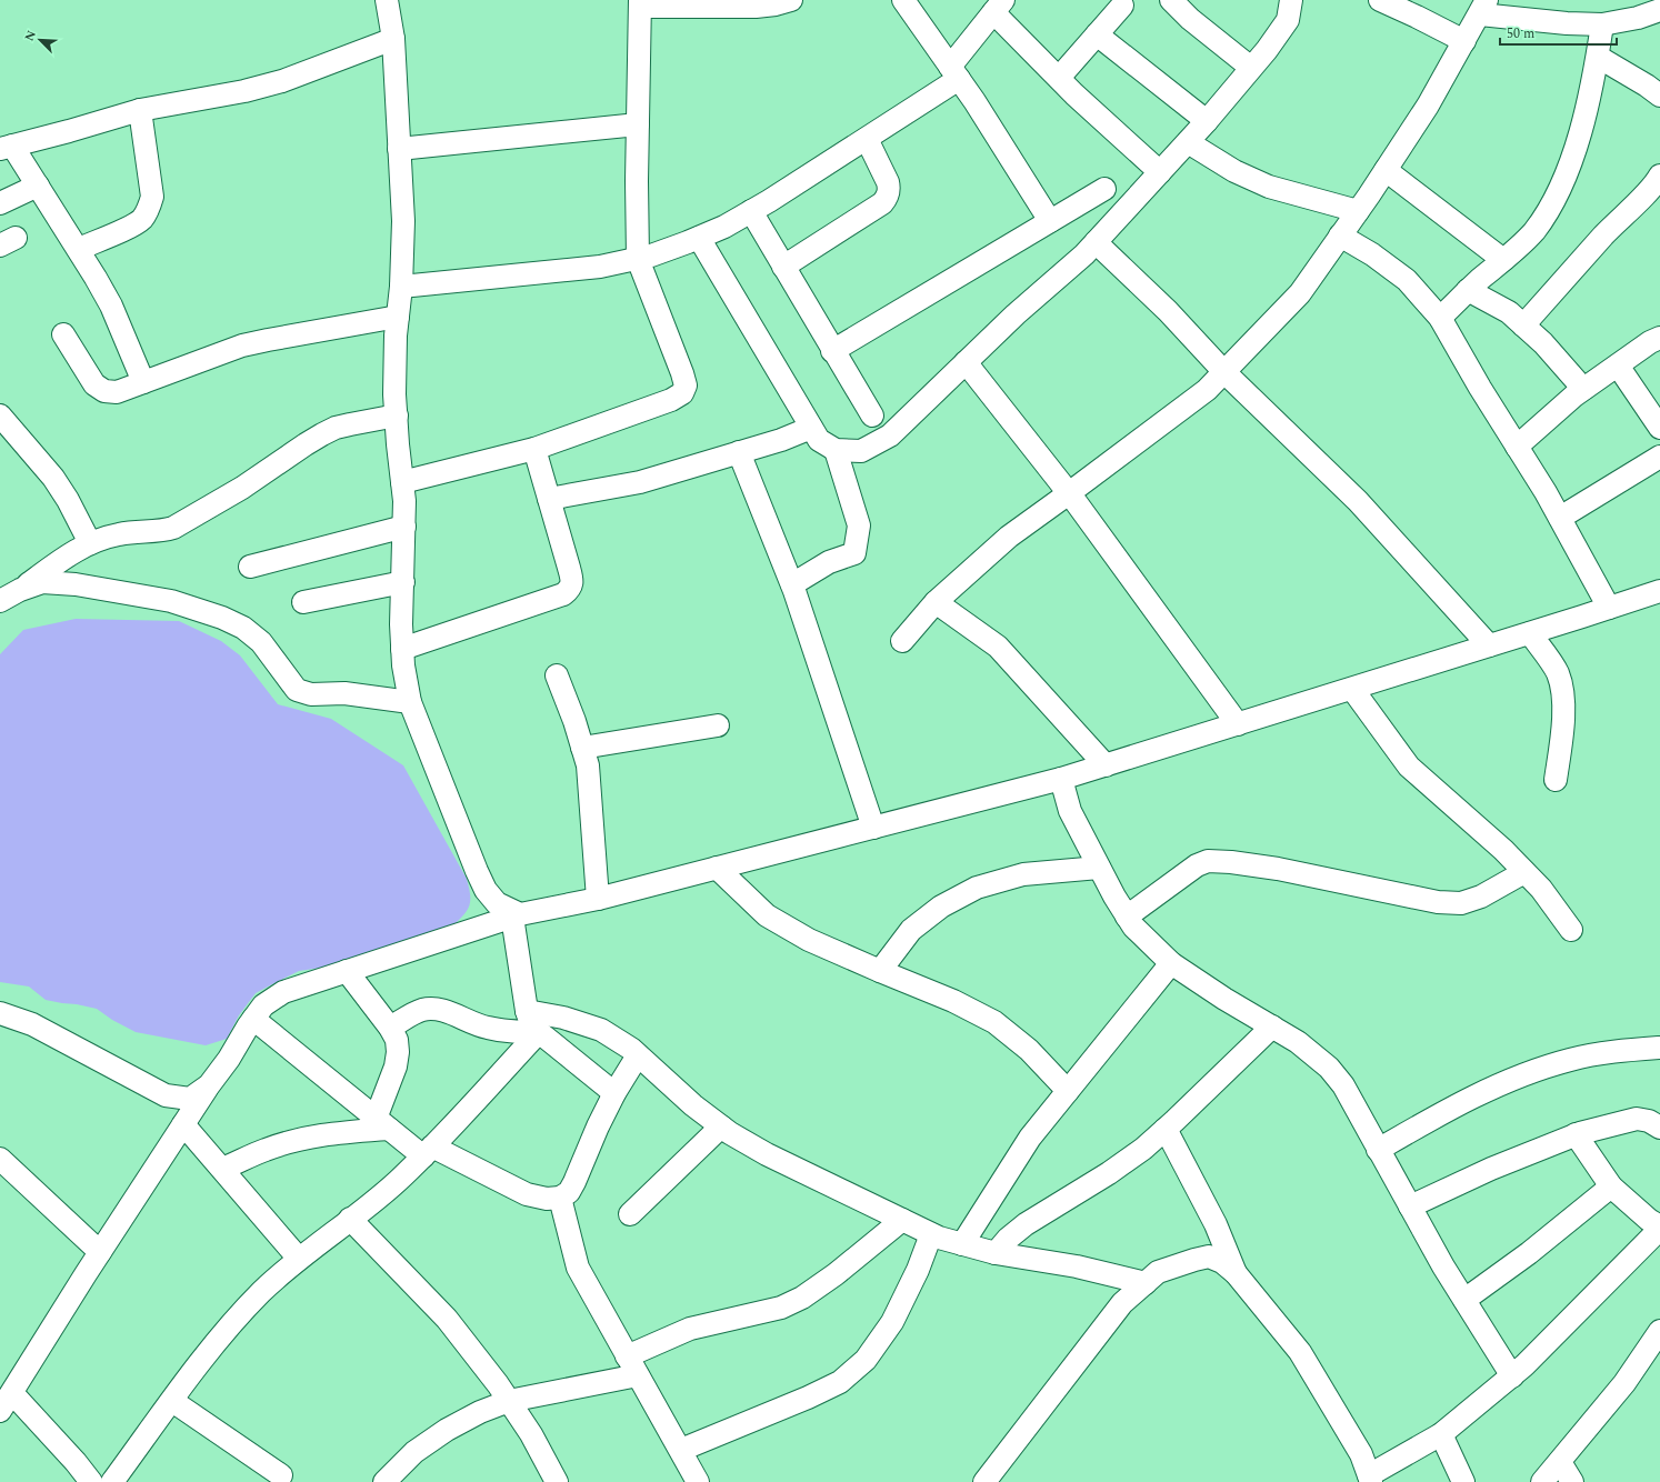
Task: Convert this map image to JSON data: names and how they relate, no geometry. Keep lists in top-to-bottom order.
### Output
{
  "scale_bar": "50 m",
  "north": "top left"
}
